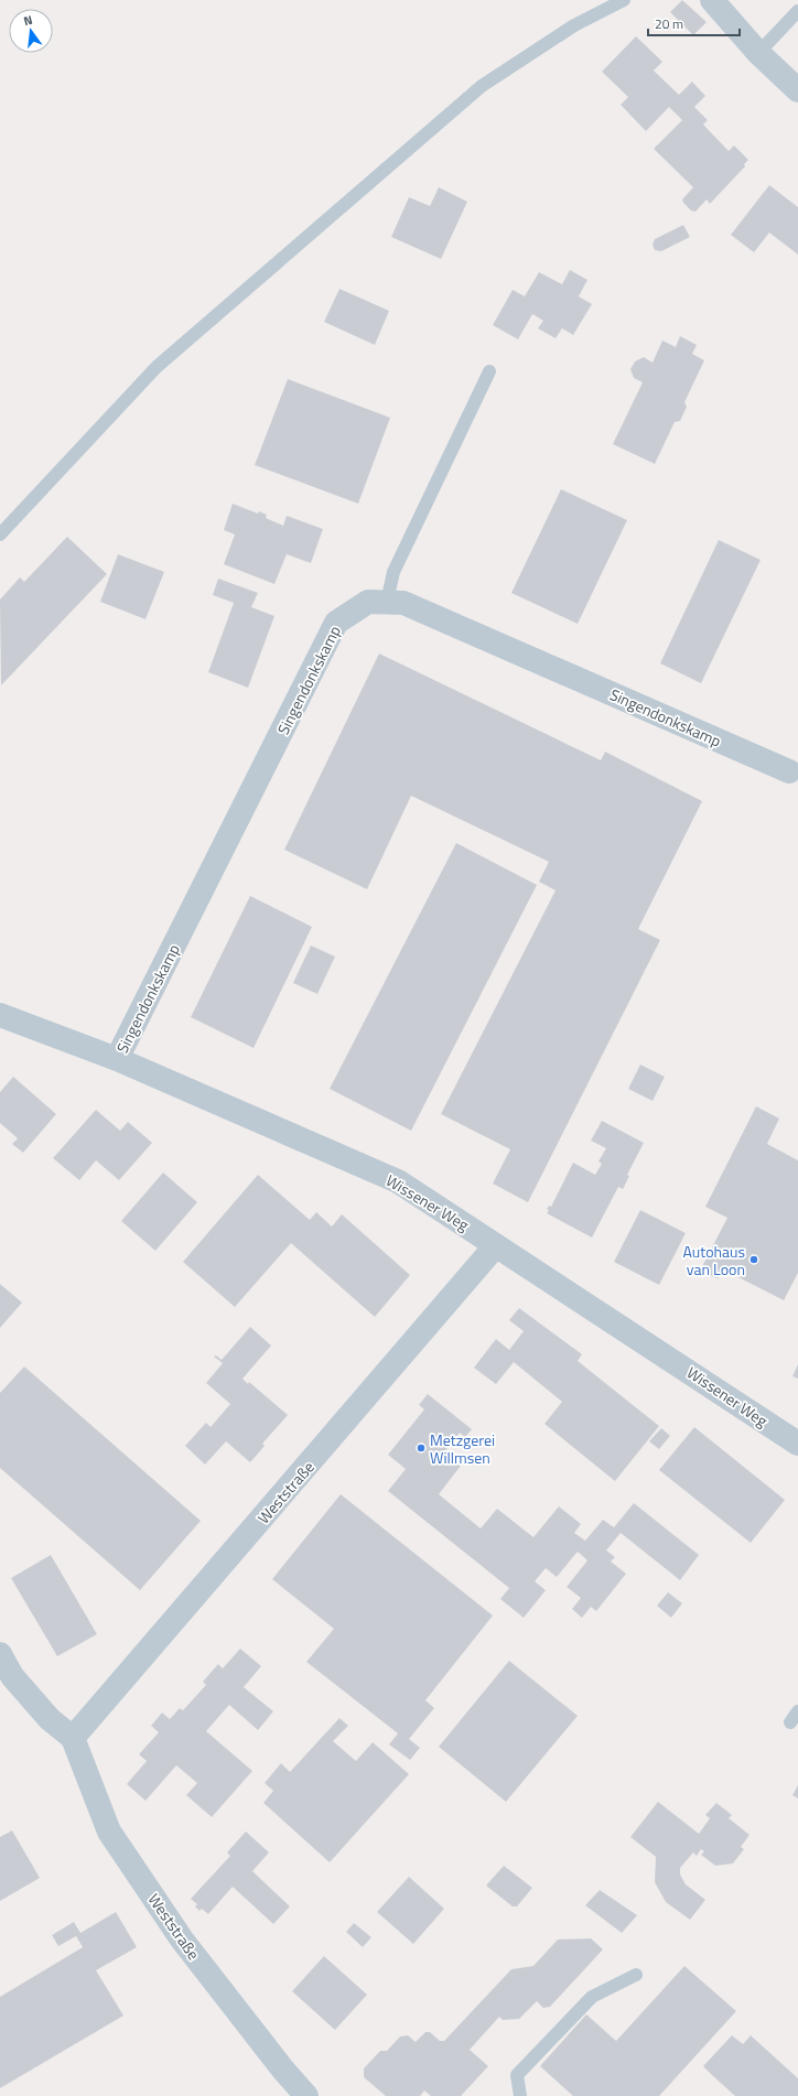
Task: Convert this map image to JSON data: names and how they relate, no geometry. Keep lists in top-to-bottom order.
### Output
{
  "streets": {
    "street": ["Singendonkskamp", "Wissener Weg", "Weststraße"]
  },
  "crossings": [
    ["Singendonkskamp", "Wissener Weg"],
    ["Wissener Weg", "Weststraße"]
  ],
  "places": ["Autohaus van Loon", "Metzgerei Willmsen"],
  "scale_bar": "20 m",
  "north": "top"
}
